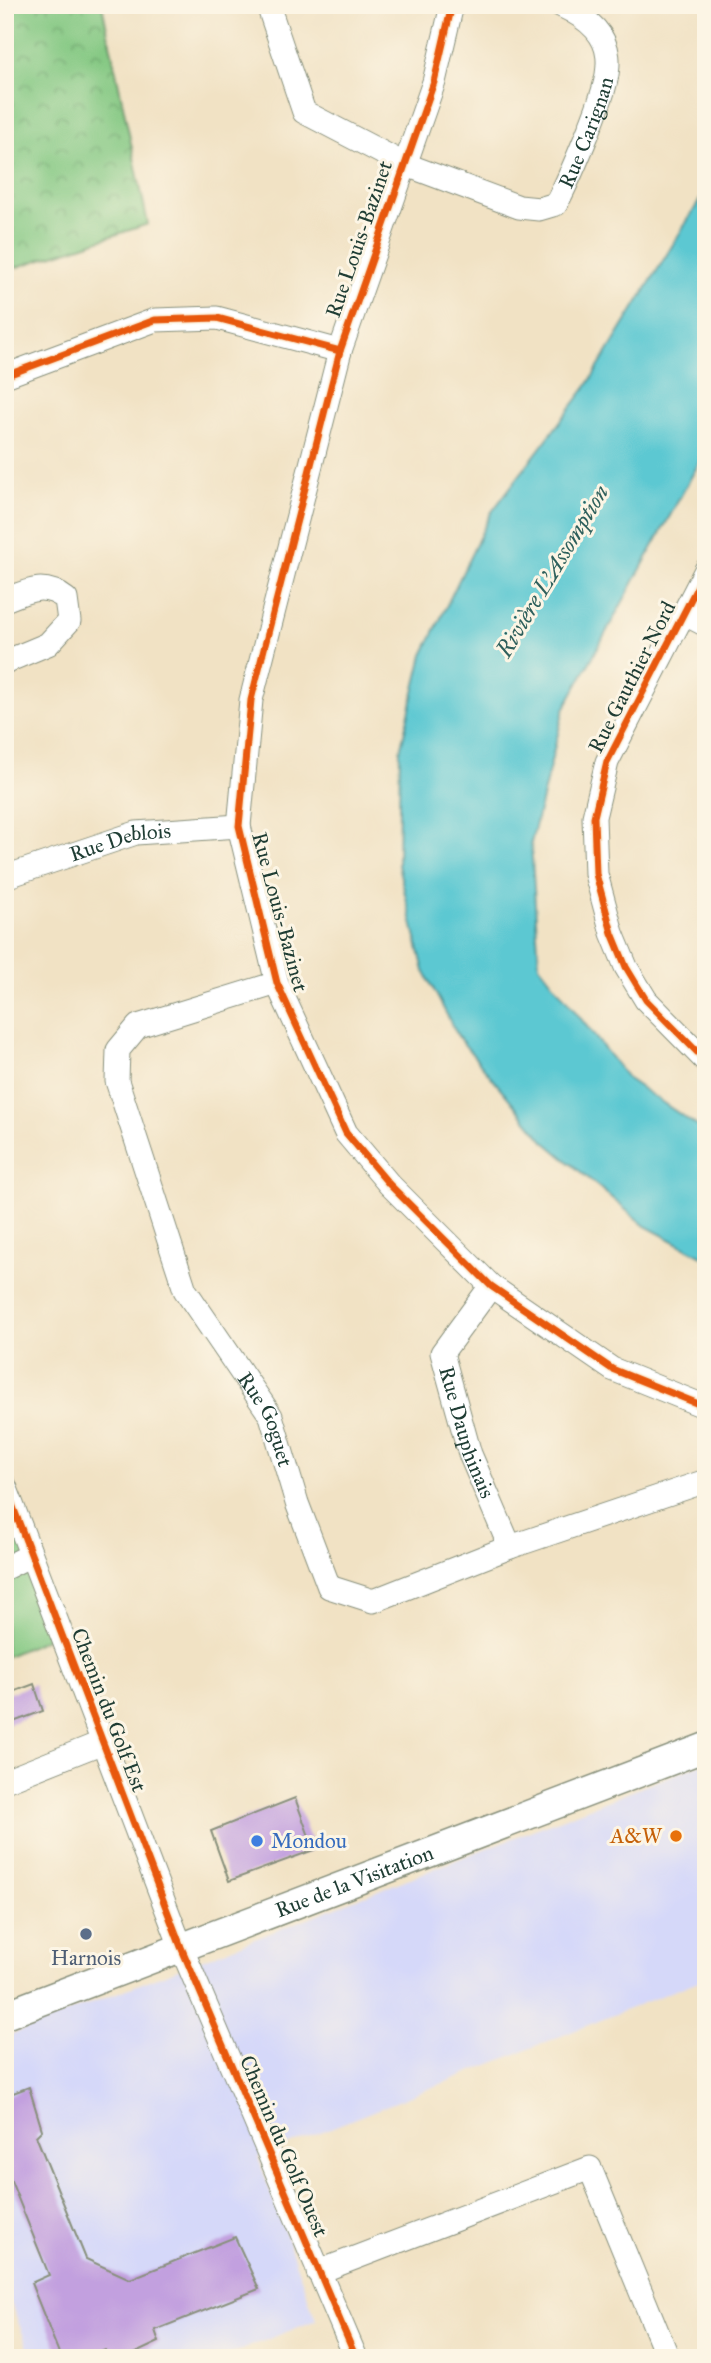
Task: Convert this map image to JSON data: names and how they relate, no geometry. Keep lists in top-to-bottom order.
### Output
{
  "streets": {
    "main road": ["Rue de la Visitation"],
    "street": [
      "Rue Carignan",
      "Rue Louis-Bazinet",
      "Rue Gauthier Nord",
      "Rue Deblois",
      "Rue Goguet",
      "Rue Dauphinais",
      "Chemin du Golf Est",
      "Chemin du Golf Ouest"
    ]
  },
  "crossings": [
    ["Rue Carignan", "Rue Louis-Bazinet"],
    ["Rue Louis-Bazinet", "Rue Deblois"],
    ["Rue Louis-Bazinet", "Rue Goguet"],
    ["Rue Louis-Bazinet", "Rue Dauphinais"],
    ["Rue Goguet", "Rue Dauphinais"],
    ["Chemin du Golf Est", "Rue de la Visitation"],
    ["Chemin du Golf Est", "Chemin du Golf Ouest"],
    ["Rue de la Visitation", "Chemin du Golf Ouest"]
  ],
  "water": ["Rivière L'Assomption"],
  "places": ["A&W", "Mondou", "Harnois"]
}
